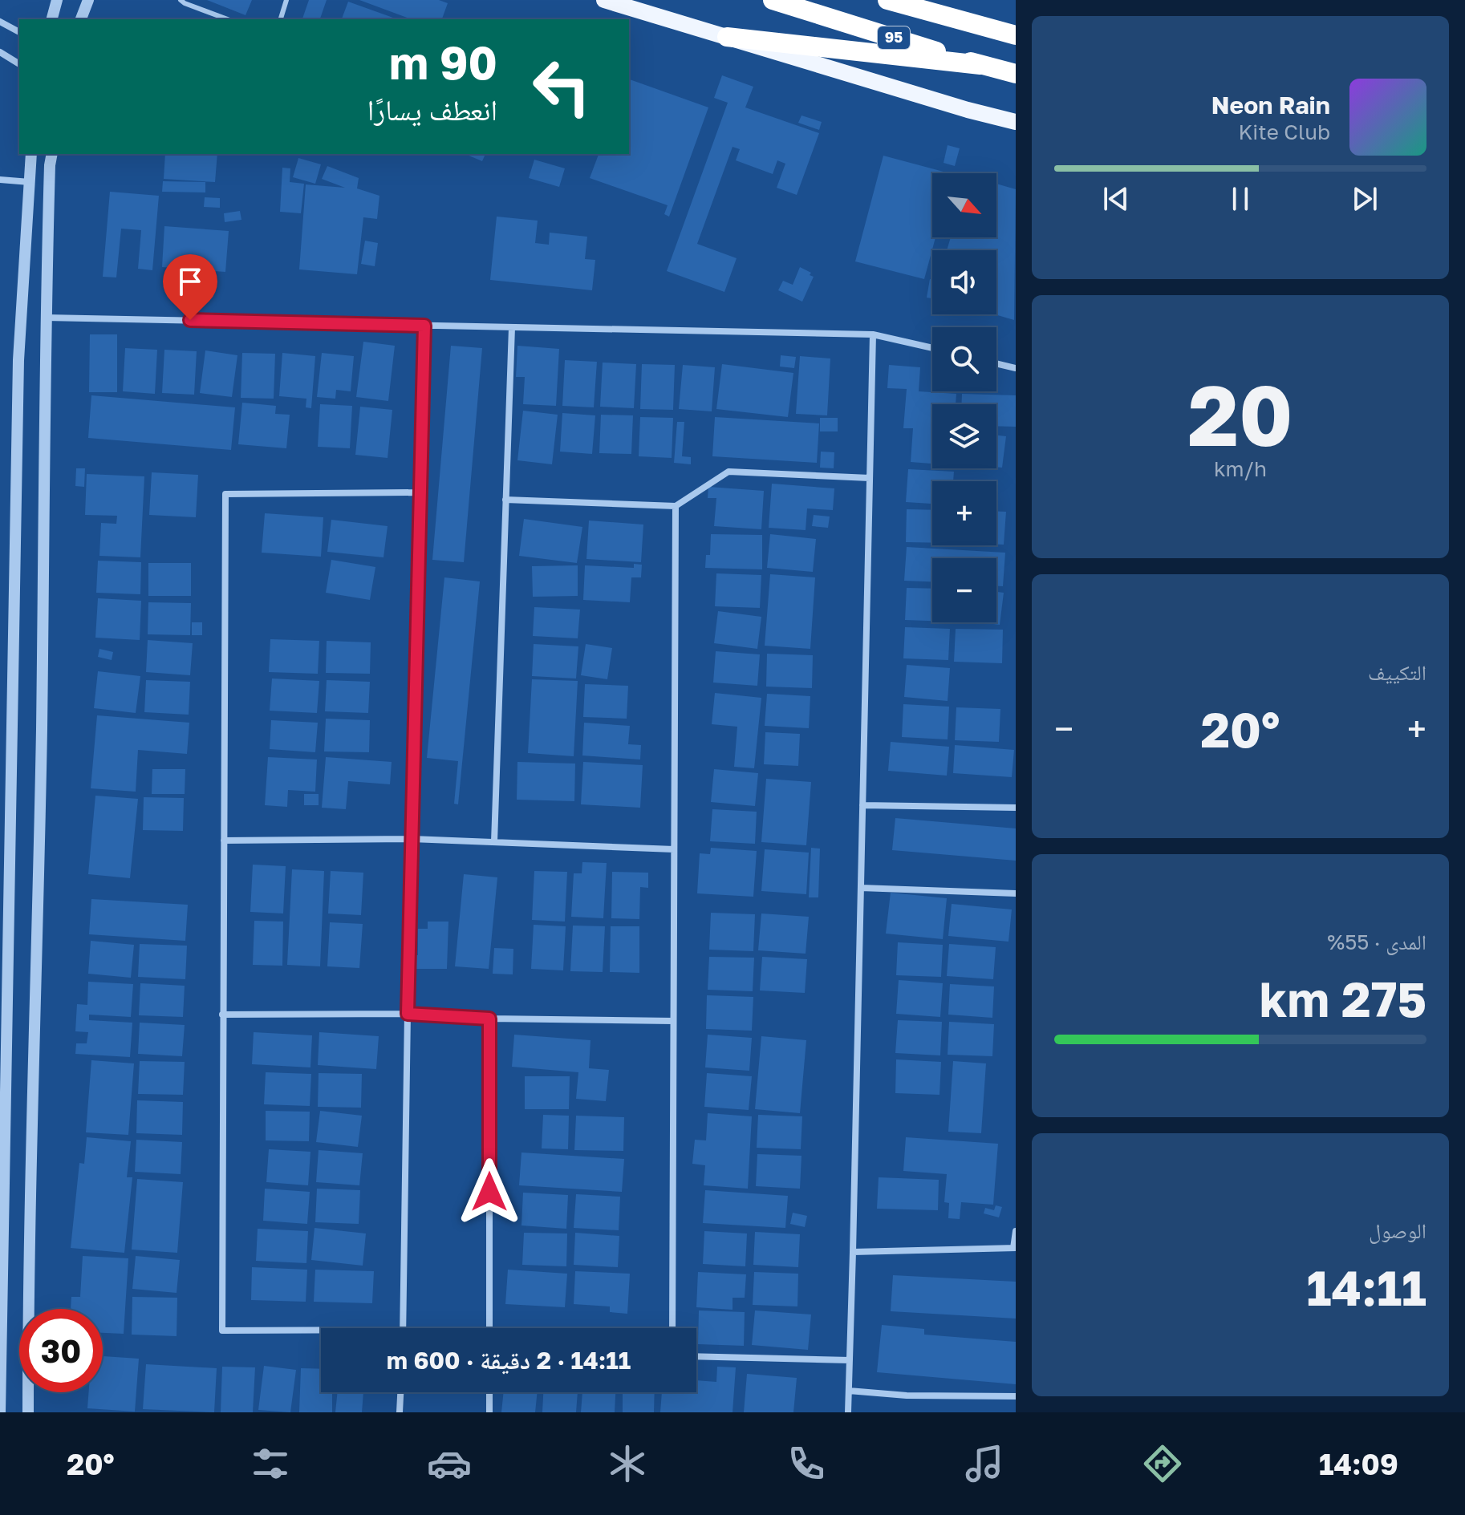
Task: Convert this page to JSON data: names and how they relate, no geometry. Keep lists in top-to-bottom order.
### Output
{
  "streets": {
    "highway": ["95"]
  },
  "north": "bottom right",
  "page": {
    "turn": ["90 m", "انعطف يسارًا"],
    "song": ["Neon Rain", "Kite Club"],
    "map_buttons": ["+", "−"],
    "tile": [
      ["20", "km/h"],
      "التكييف",
      ["المدى · 55%", "275 km"],
      ["الوصول", "14:11"]
    ],
    "heat": ["−", "20°", "+"],
    "limit": "30",
    "trip": "14:11 · 2 دقيقة · 600 m",
    "tabs": ["14:09", "20°"]
  }
}
